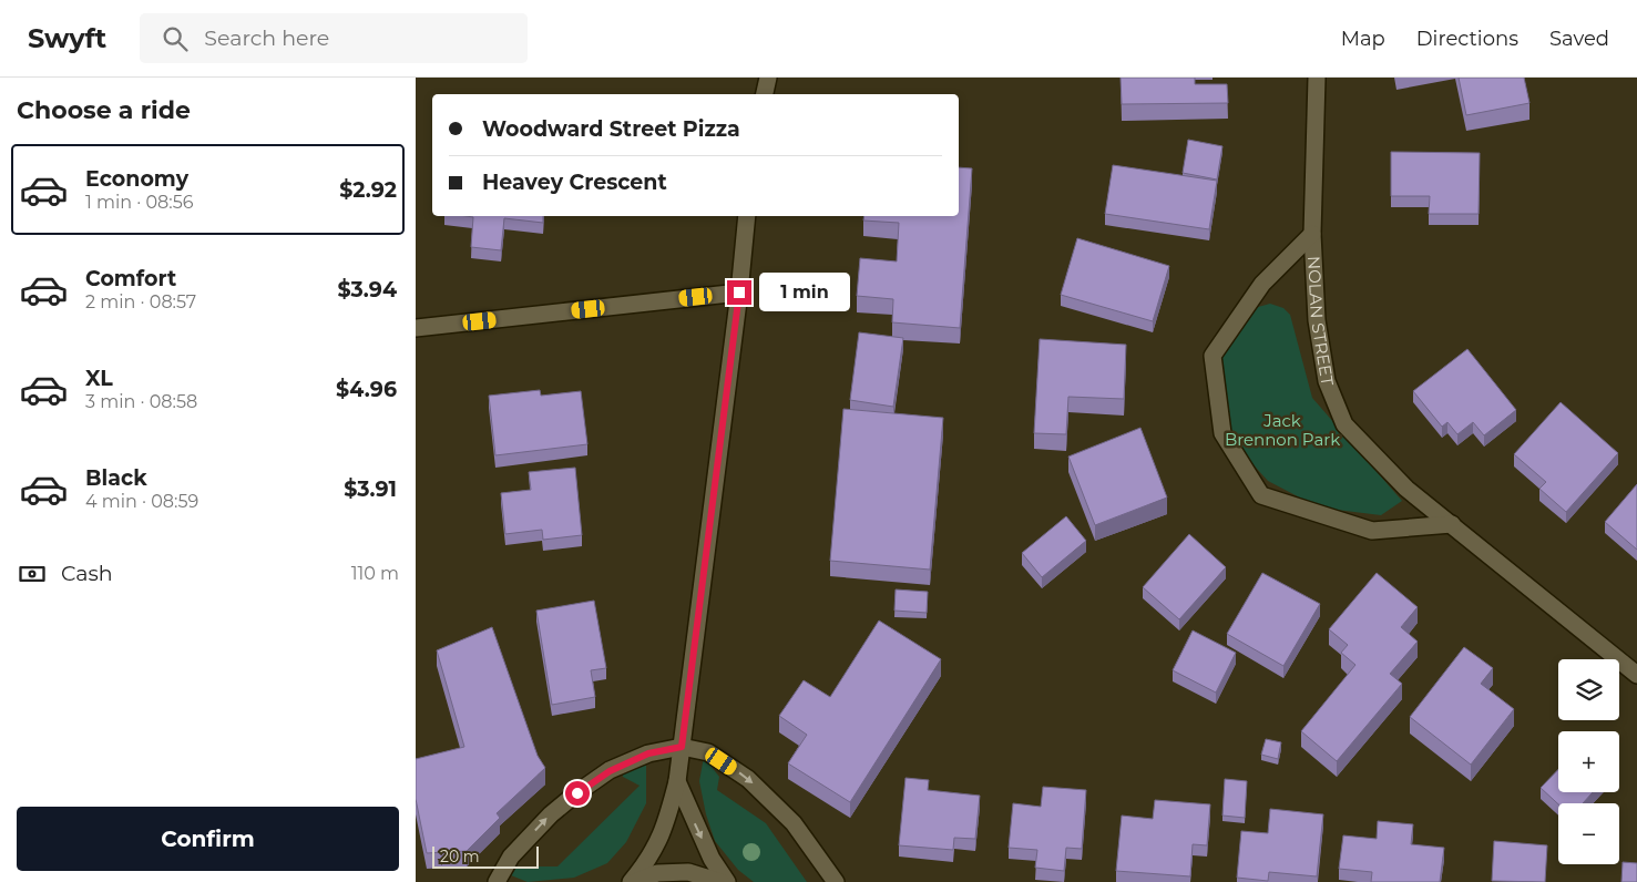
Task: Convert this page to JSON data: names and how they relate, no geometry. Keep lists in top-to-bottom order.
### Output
{
  "streets": {
    "street": ["NOLAN STREET"]
  },
  "parks": ["Jack Brennon Park"],
  "scale_bar": "20 m",
  "page": {
    "header": "Swyft",
    "search": "Search here",
    "nav": ["Map", "Directions", "Saved"],
    "heading": "Choose a ride",
    "banner": ["Woodward Street Pizza", "Heavey Crescent"],
    "list": [
      {
        "name": "Economy",
        "note": "1 min · 08:56",
        "value": "$2.92"
      },
      {
        "name": "Comfort",
        "note": "2 min · 08:57",
        "value": "$3.94"
      },
      {
        "name": "XL",
        "note": "3 min · 08:58",
        "value": "$4.96"
      },
      {
        "name": "Black",
        "note": "4 min · 08:59",
        "value": "$3.91"
      }
    ],
    "bubble": "1 min",
    "pay": ["Cash", "110 m"],
    "map_buttons": ["+", "−"],
    "buttons": "Confirm",
    "scale": "20 m"
  }
}
